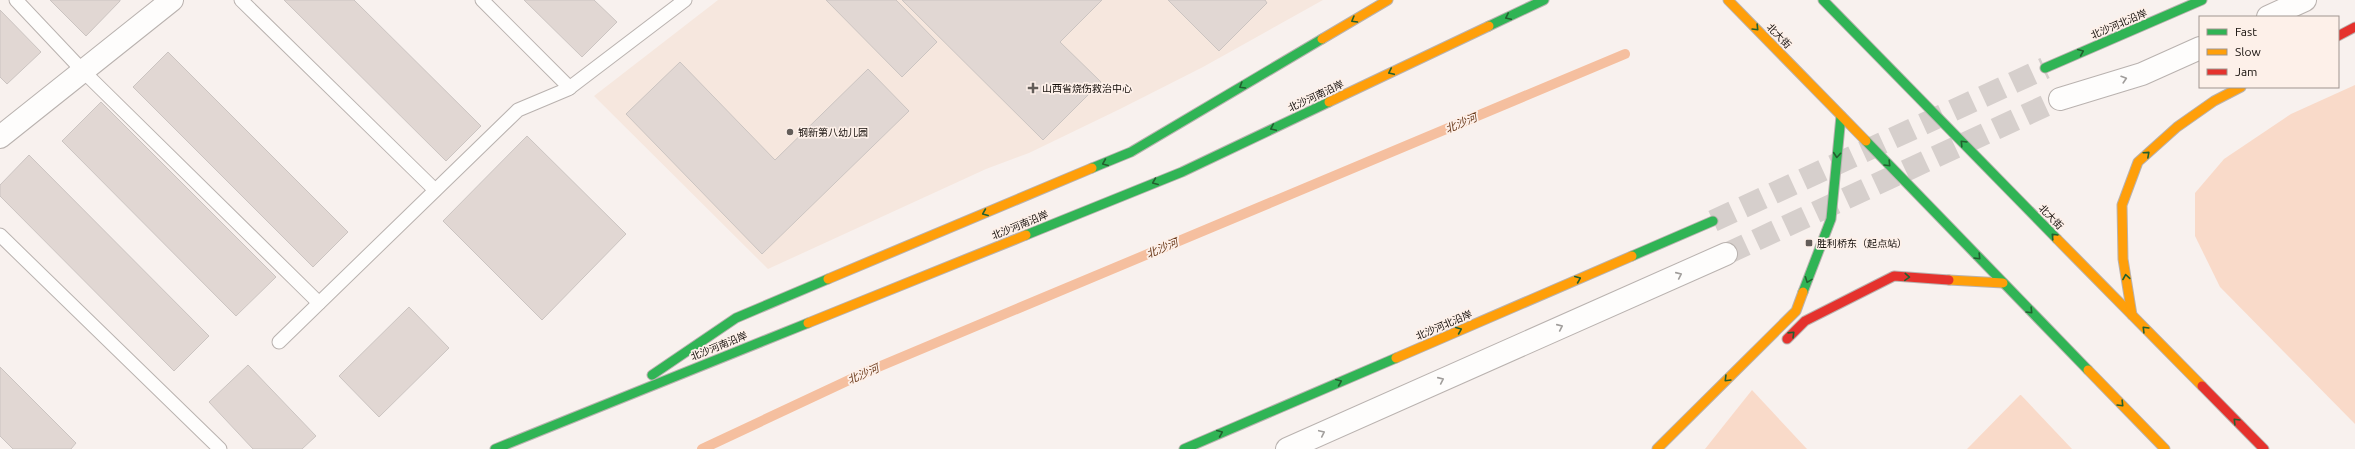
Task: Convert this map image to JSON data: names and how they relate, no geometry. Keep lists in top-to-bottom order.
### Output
{
  "streets": {
    "street": ["北沙河北沿岸", "北大街", "北沙河南沿岸"]
  },
  "water": ["北沙河"],
  "places": {
    "health": ["山西省烧伤救治中心"],
    "other": ["钢新第八幼儿园"],
    "transit": ["胜利桥东（起点站）"]
  },
  "legend": ["Fast", "Slow", "Jam"]
}
